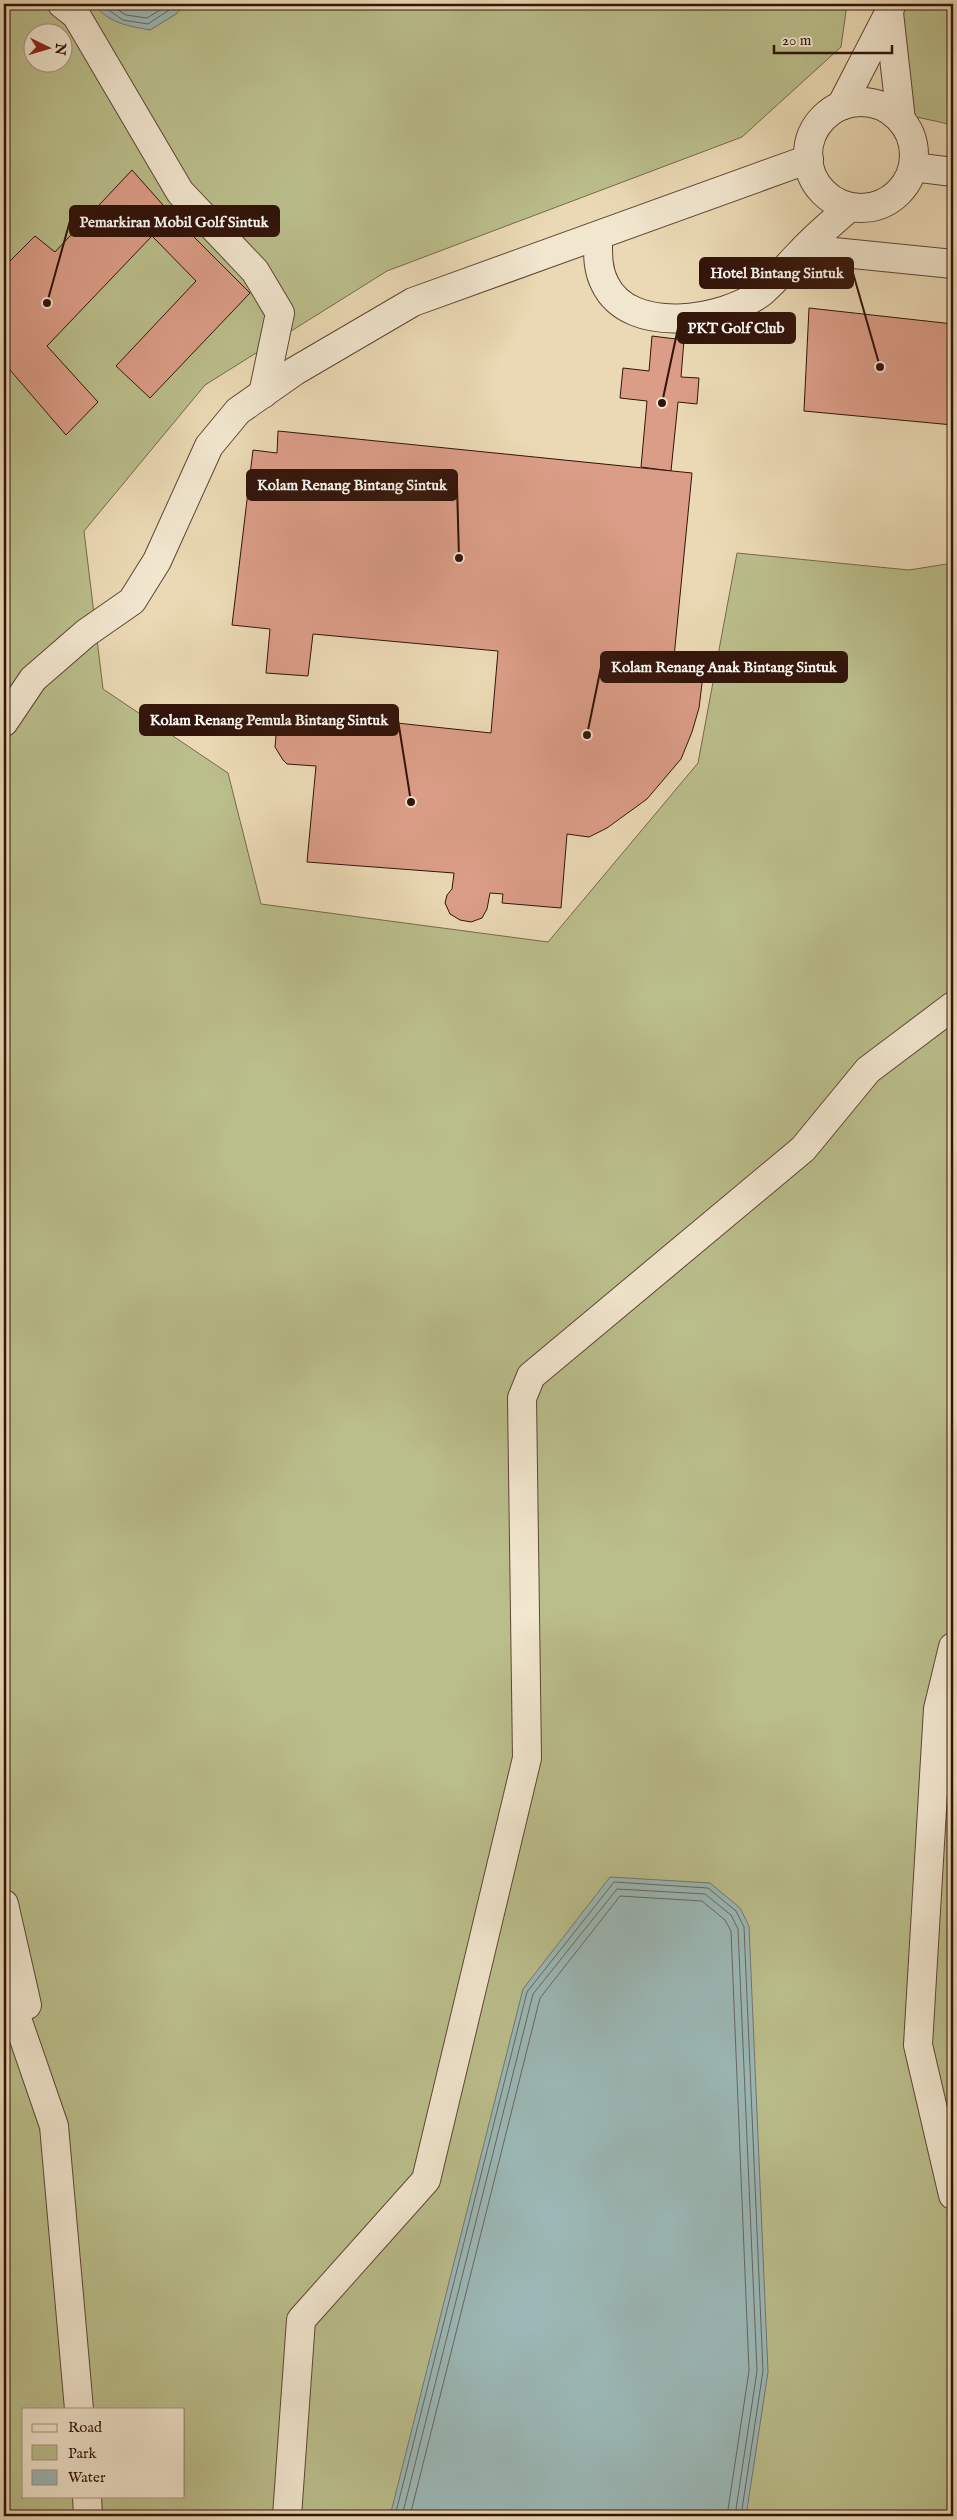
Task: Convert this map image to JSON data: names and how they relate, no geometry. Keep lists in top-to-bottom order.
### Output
{
  "places": [
    "Pemarkiran Mobil Golf Sintuk",
    "Hotel Bintang Sintuk",
    "PKT Golf Club",
    "Kolam Renang Bintang Sintuk",
    "Kolam Renang Anak Bintang Sintuk",
    "Kolam Renang Pemula Bintang Sintuk"
  ],
  "legend": ["Road", "Park", "Water"],
  "scale_bar": "20 m",
  "north": "right"
}
